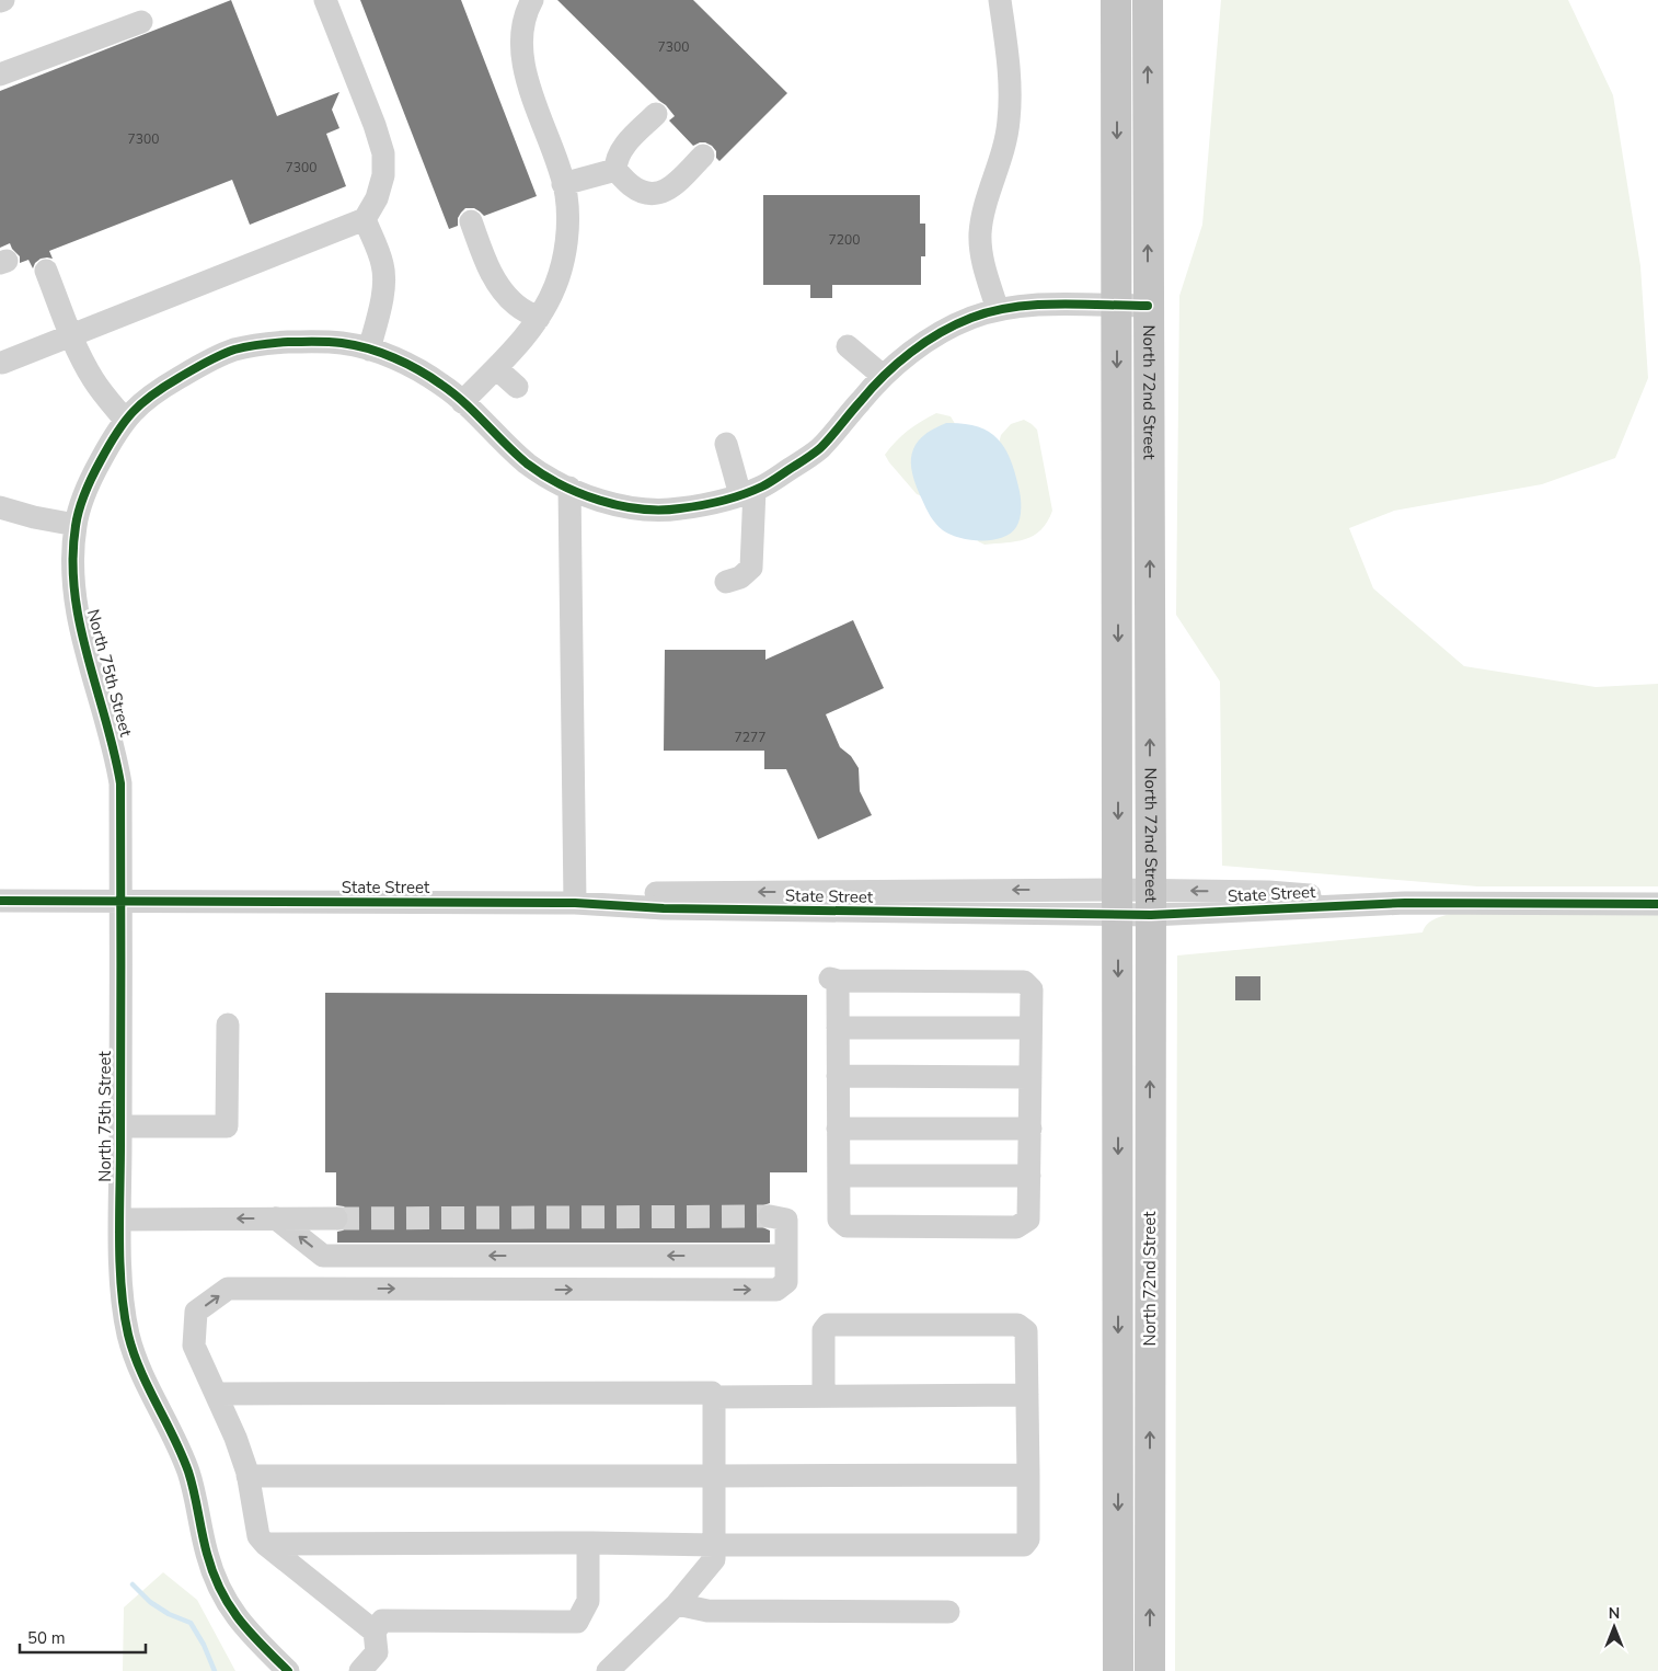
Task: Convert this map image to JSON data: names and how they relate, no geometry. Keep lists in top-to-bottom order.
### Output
{
  "streets": {
    "main road": ["North 72nd Street"],
    "street": ["North 75th Street", "State Street"]
  },
  "crossings": [
    ["North 72nd Street", "North 75th Street"],
    ["North 72nd Street", "State Street"],
    ["North 75th Street", "State Street"]
  ],
  "house_numbers": [
    "7300",
    "7300",
    "7300",
    "7200",
    "7277"
  ],
  "scale_bar": "50 m",
  "north": "top"
}
